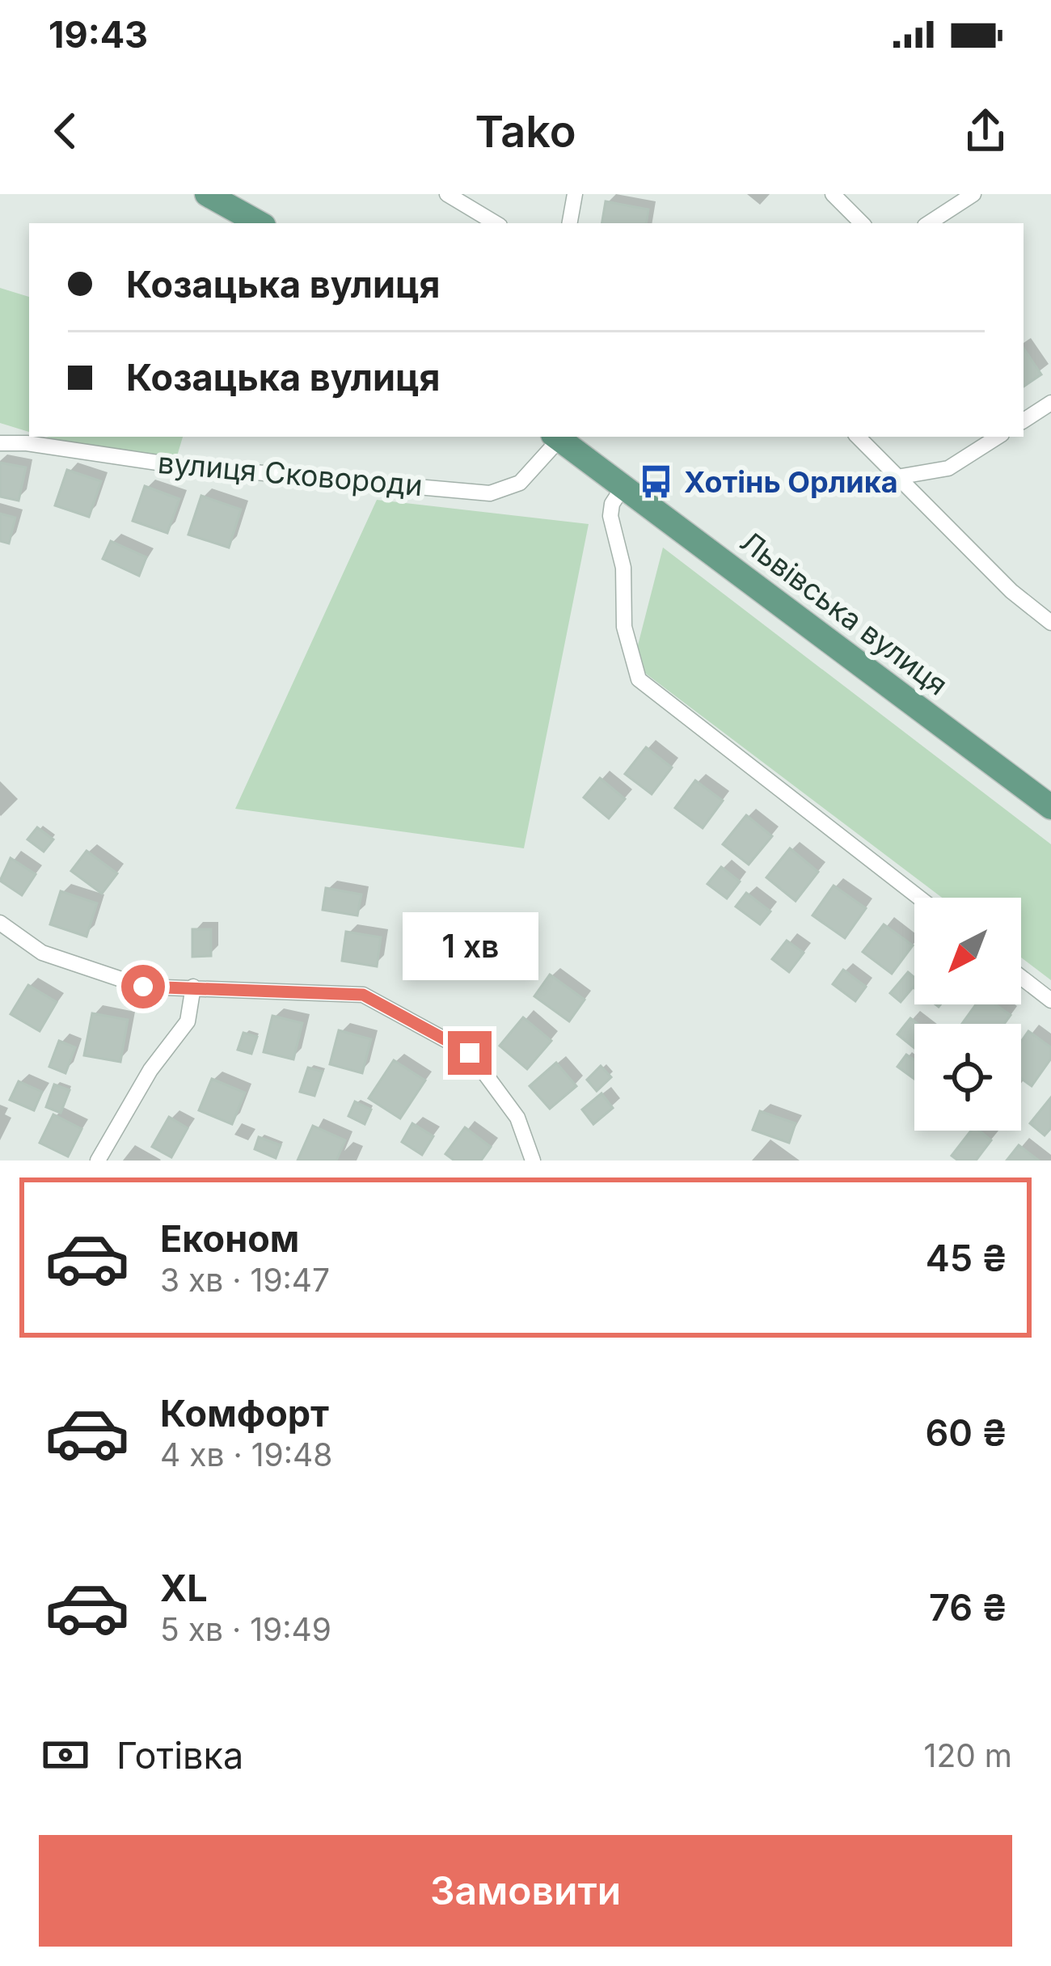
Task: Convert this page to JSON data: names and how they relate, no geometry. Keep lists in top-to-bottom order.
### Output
{
  "streets": {
    "main road": ["Львівська вулиця"],
    "street": ["вулиця Сковороди"]
  },
  "crossings": [
    ["вулиця Сковороди", "Львівська вулиця"]
  ],
  "places": {
    "bus stop": ["Хотінь Орлика"]
  },
  "north": "bottom left",
  "page": {
    "status": "19:43",
    "header": "Tako",
    "banner": ["Козацька вулиця", "Козацька вулиця"],
    "bubble": "1 хв",
    "list": [
      {
        "name": "Економ",
        "note": "3 хв · 19:47",
        "value": "45 ₴"
      },
      {
        "name": "Комфорт",
        "note": "4 хв · 19:48",
        "value": "60 ₴"
      },
      {
        "name": "XL",
        "note": "5 хв · 19:49",
        "value": "76 ₴"
      }
    ],
    "pay": ["Готівка", "120 m"],
    "buttons": "Замовити"
  }
}
